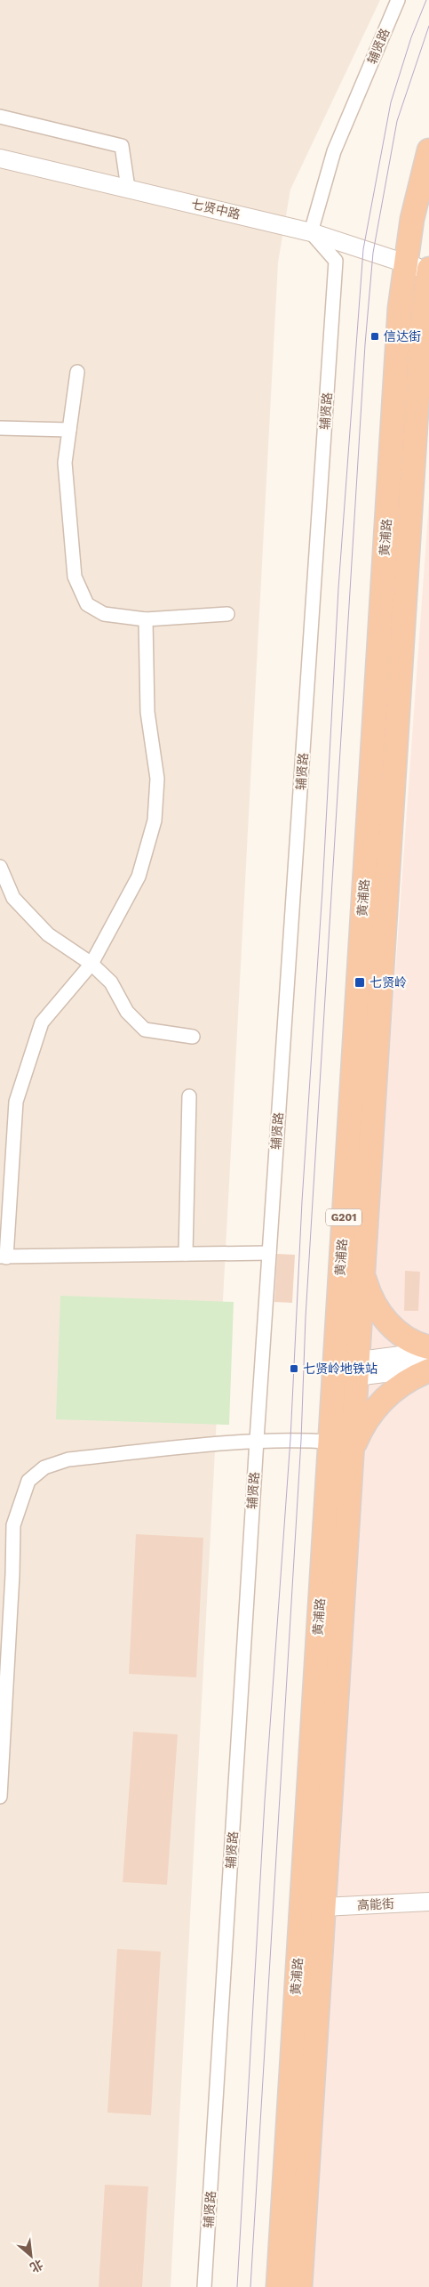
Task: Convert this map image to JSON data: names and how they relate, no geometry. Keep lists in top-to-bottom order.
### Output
{
  "streets": {
    "highway": ["黄浦路", "G201"],
    "street": ["辅贤路", "七贤中路", "高能街"]
  },
  "crossings": [
    ["辅贤路", "七贤中路"],
    ["七贤中路", "黄浦路"],
    ["黄浦路", "高能街"]
  ],
  "places": {
    "transit": ["信达街", "七贤岭", "七贤岭地铁站"]
  },
  "north": "bottom right"
}
